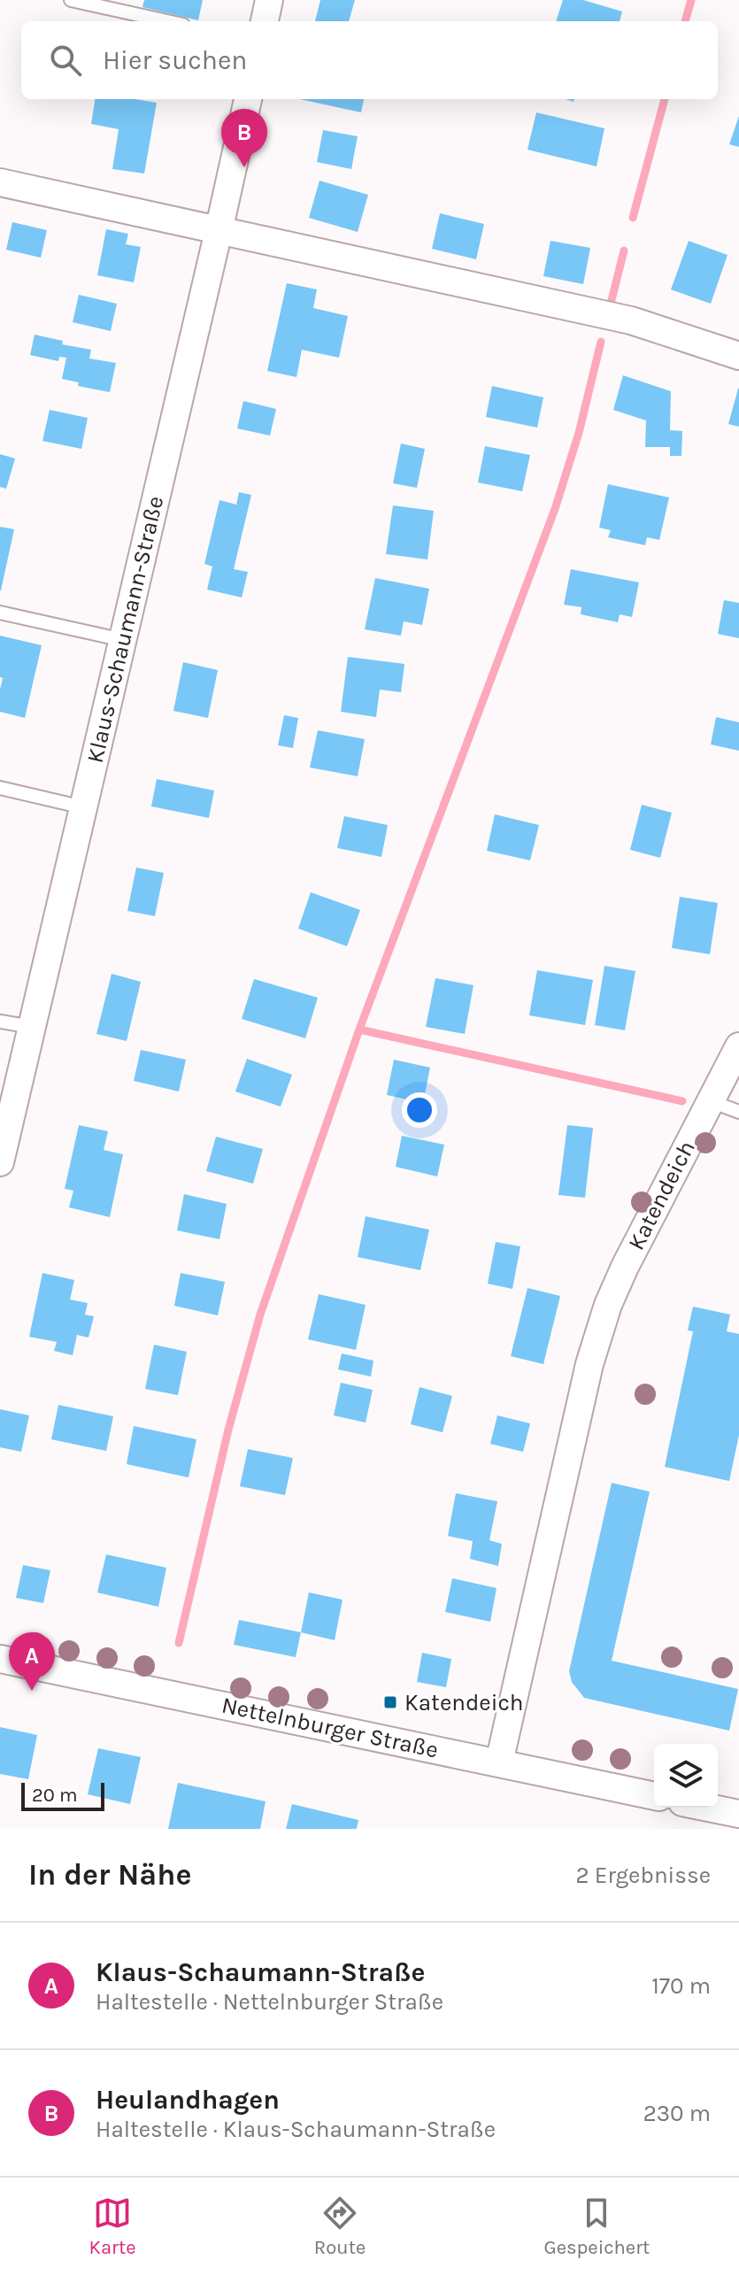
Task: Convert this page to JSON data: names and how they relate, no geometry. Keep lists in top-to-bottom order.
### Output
{
  "streets": {
    "street": ["Klaus-Schaumann-Straße", "Katendeich", "Nettelnburger Straße"]
  },
  "crossings": [
    ["Katendeich", "Nettelnburger Straße"]
  ],
  "places": {
    "transit": ["Katendeich"]
  },
  "scale_bar": "20 m",
  "page": {
    "search": "Hier suchen",
    "pins": ["B", "A"],
    "scale": "20 m",
    "heading": ["In der Nähe", "2 Ergebnisse"],
    "list": [
      {
        "mark": "A",
        "name": "Klaus-Schaumann-Straße",
        "note": "Haltestelle · Nettelnburger Straße",
        "value": "170 m"
      },
      {
        "mark": "B",
        "name": "Heulandhagen",
        "note": "Haltestelle · Klaus-Schaumann-Straße",
        "value": "230 m"
      }
    ],
    "nav": ["Karte", "Route", "Gespeichert"]
  }
}
